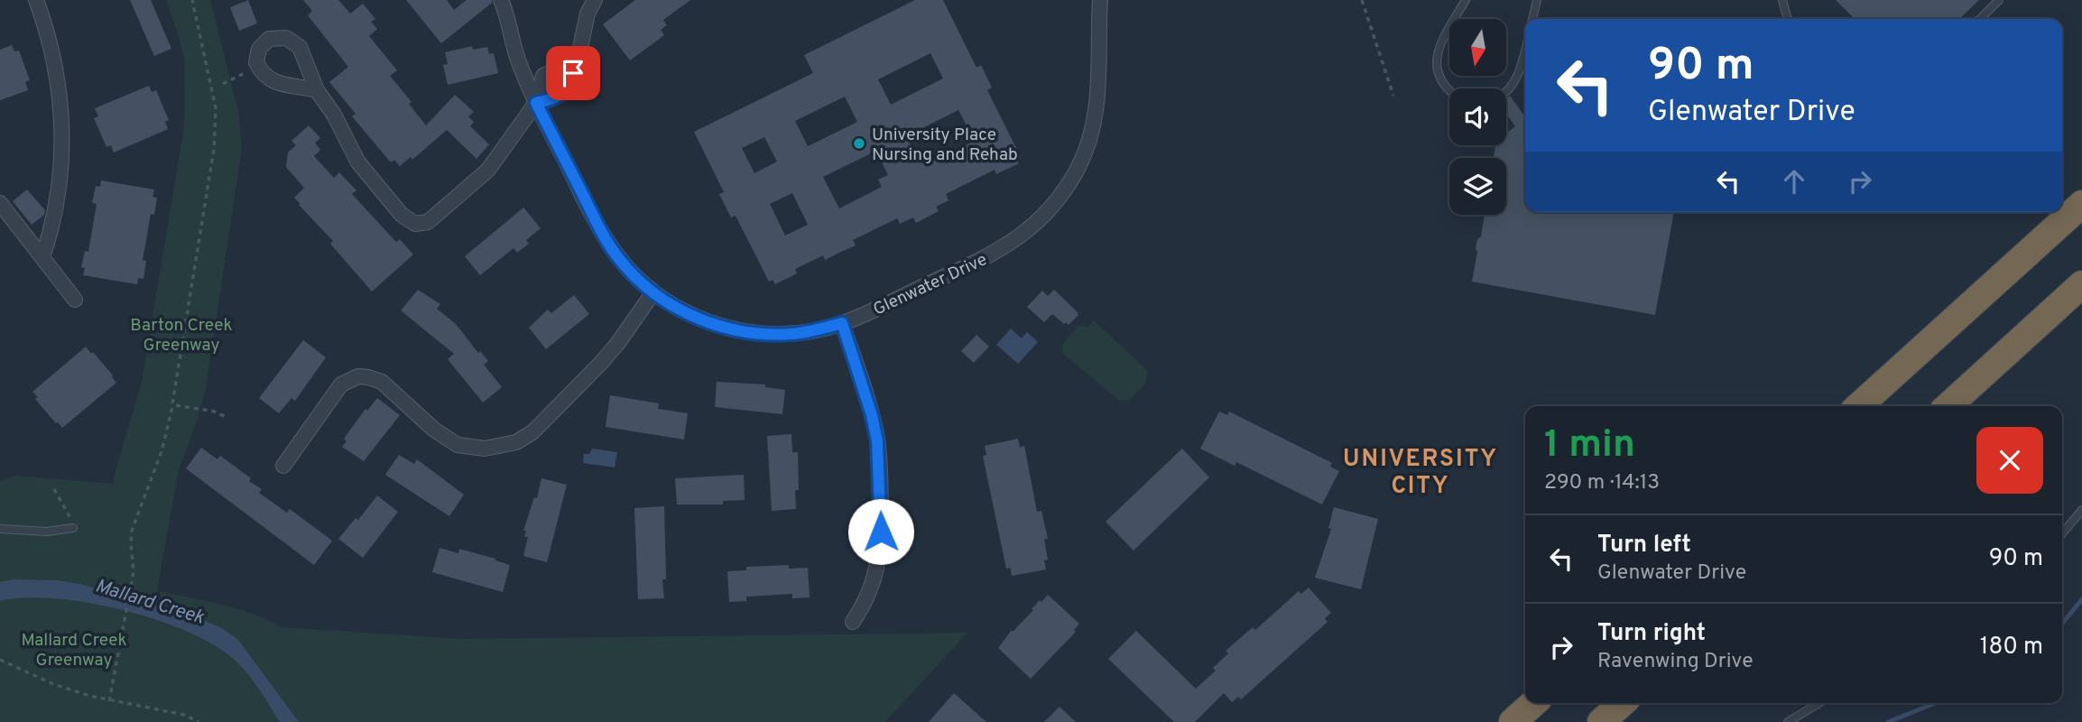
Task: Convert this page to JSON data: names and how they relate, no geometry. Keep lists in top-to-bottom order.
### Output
{
  "streets": {
    "street": ["Glenwater Drive"]
  },
  "districts": ["UNIVERSITY CITY"],
  "water": ["Mallard Creek"],
  "parks": ["Barton Creek Greenway", "Mallard Creek Greenway"],
  "places": ["University Place Nursing and Rehab"],
  "north": "bottom",
  "page": {
    "turn": ["90 m", "Glenwater Drive"],
    "heading": ["1 min", "290 m · 14:13"],
    "list": [
      {
        "name": "Turn left",
        "note": "Glenwater Drive",
        "value": "90 m"
      },
      {
        "name": "Turn right",
        "note": "Ravenwing Drive",
        "value": "180 m"
      }
    ]
  }
}
